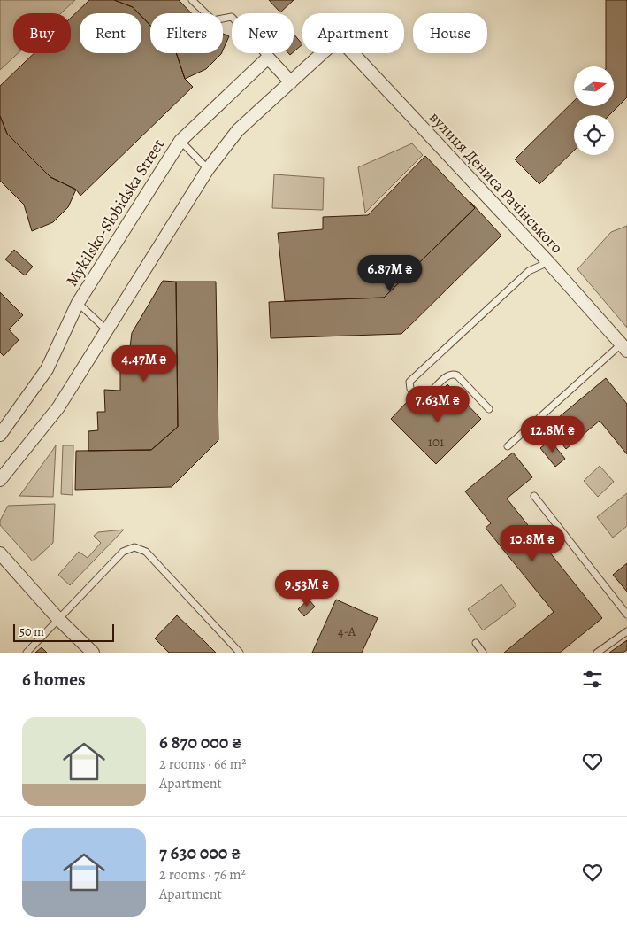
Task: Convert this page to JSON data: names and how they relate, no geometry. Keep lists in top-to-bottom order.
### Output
{
  "streets": {
    "street": ["вулиця Дениса Рачінського", "Mykilsko-Slobidska Street"]
  },
  "house_numbers": ["101", "4-А"],
  "scale_bar": "50 m",
  "north": "right",
  "page": {
    "chip": [
      "Buy",
      "Rent",
      "Filters",
      "New",
      "Apartment",
      "House"
    ],
    "price": [
      "6.87M ₴",
      "4.47M ₴",
      "7.63M ₴",
      "12.8M ₴",
      "10.8M ₴",
      "9.53M ₴"
    ],
    "scale": "50 m",
    "heading": "6 homes",
    "list": [
      {
        "name": "6 870 000 ₴",
        "note": "2 rooms · 66 m² · Apartment"
      },
      {
        "name": "7 630 000 ₴",
        "note": "2 rooms · 76 m² · Apartment"
      }
    ]
  }
}
